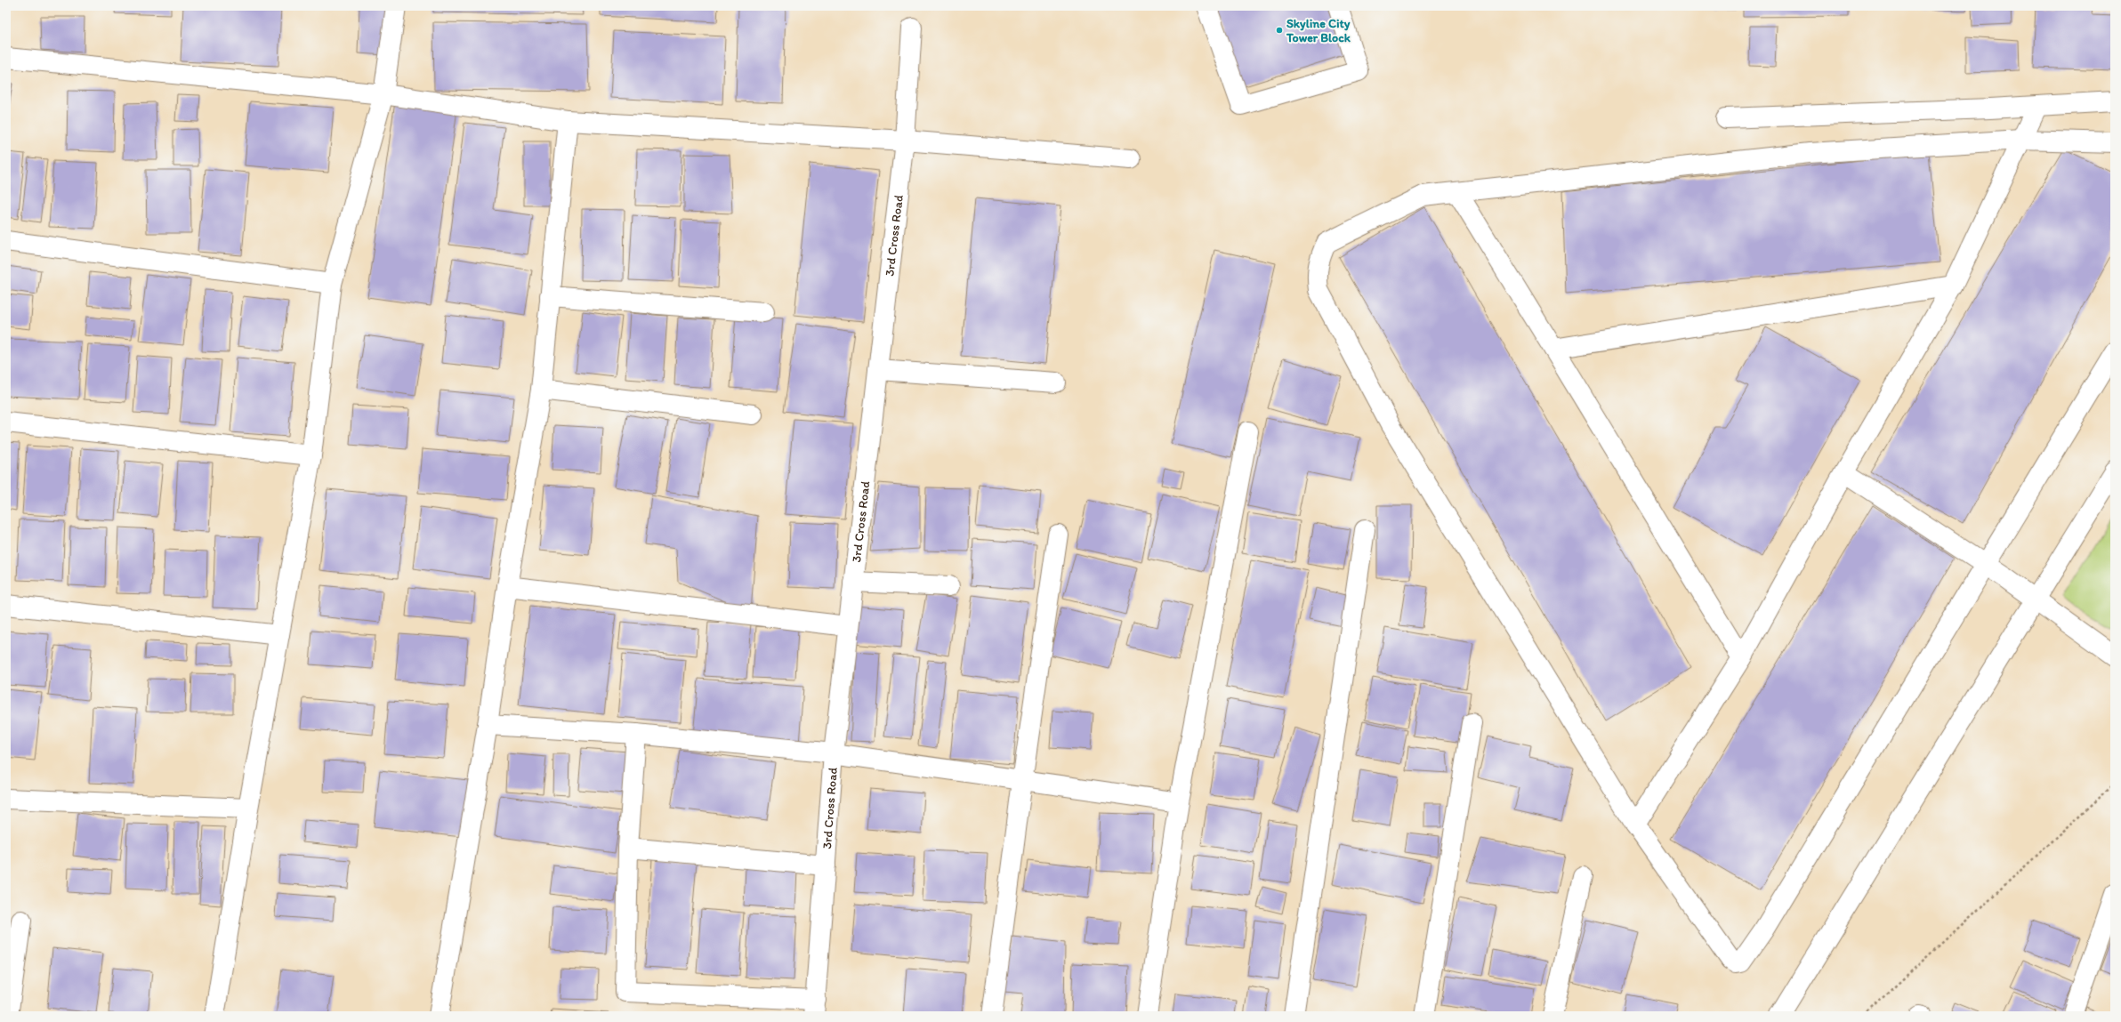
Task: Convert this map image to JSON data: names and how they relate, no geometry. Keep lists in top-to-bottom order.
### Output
{
  "streets": {
    "street": ["3rd Cross Road"]
  },
  "places": ["Skyline City Tower Block"]
}
